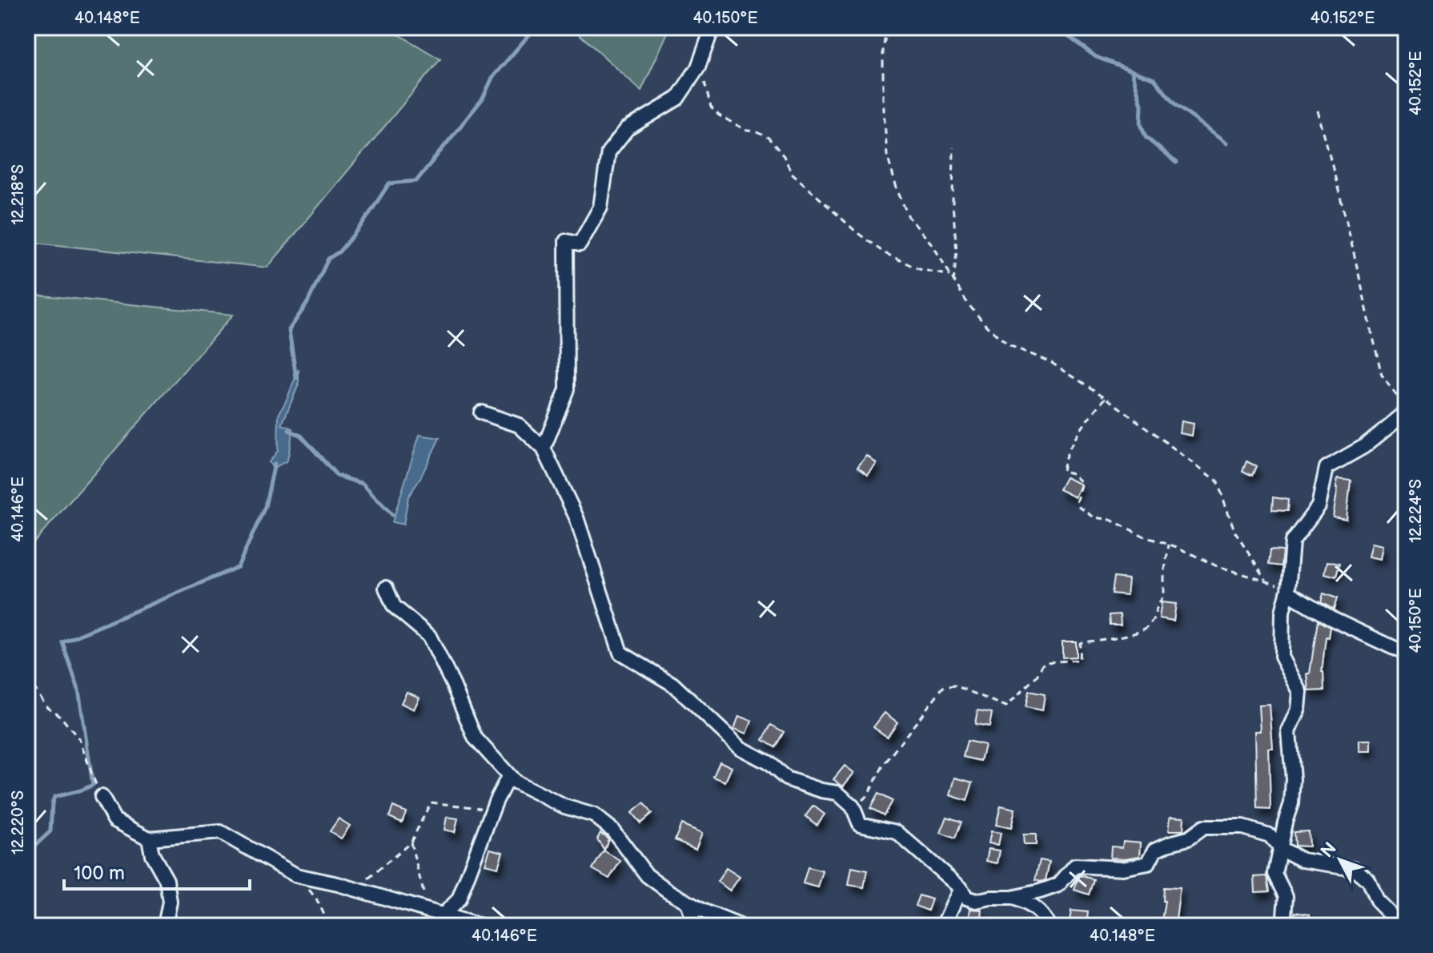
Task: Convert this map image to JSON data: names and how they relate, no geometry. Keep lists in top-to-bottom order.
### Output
{
  "scale_bar": "100 m",
  "north": "top left",
  "coordinates": [
    "40.148°E",
    "40.150°E",
    "40.152°E",
    "12.218°S",
    "40.146°E",
    "12.224°S",
    "12.220°S"
  ]
}
